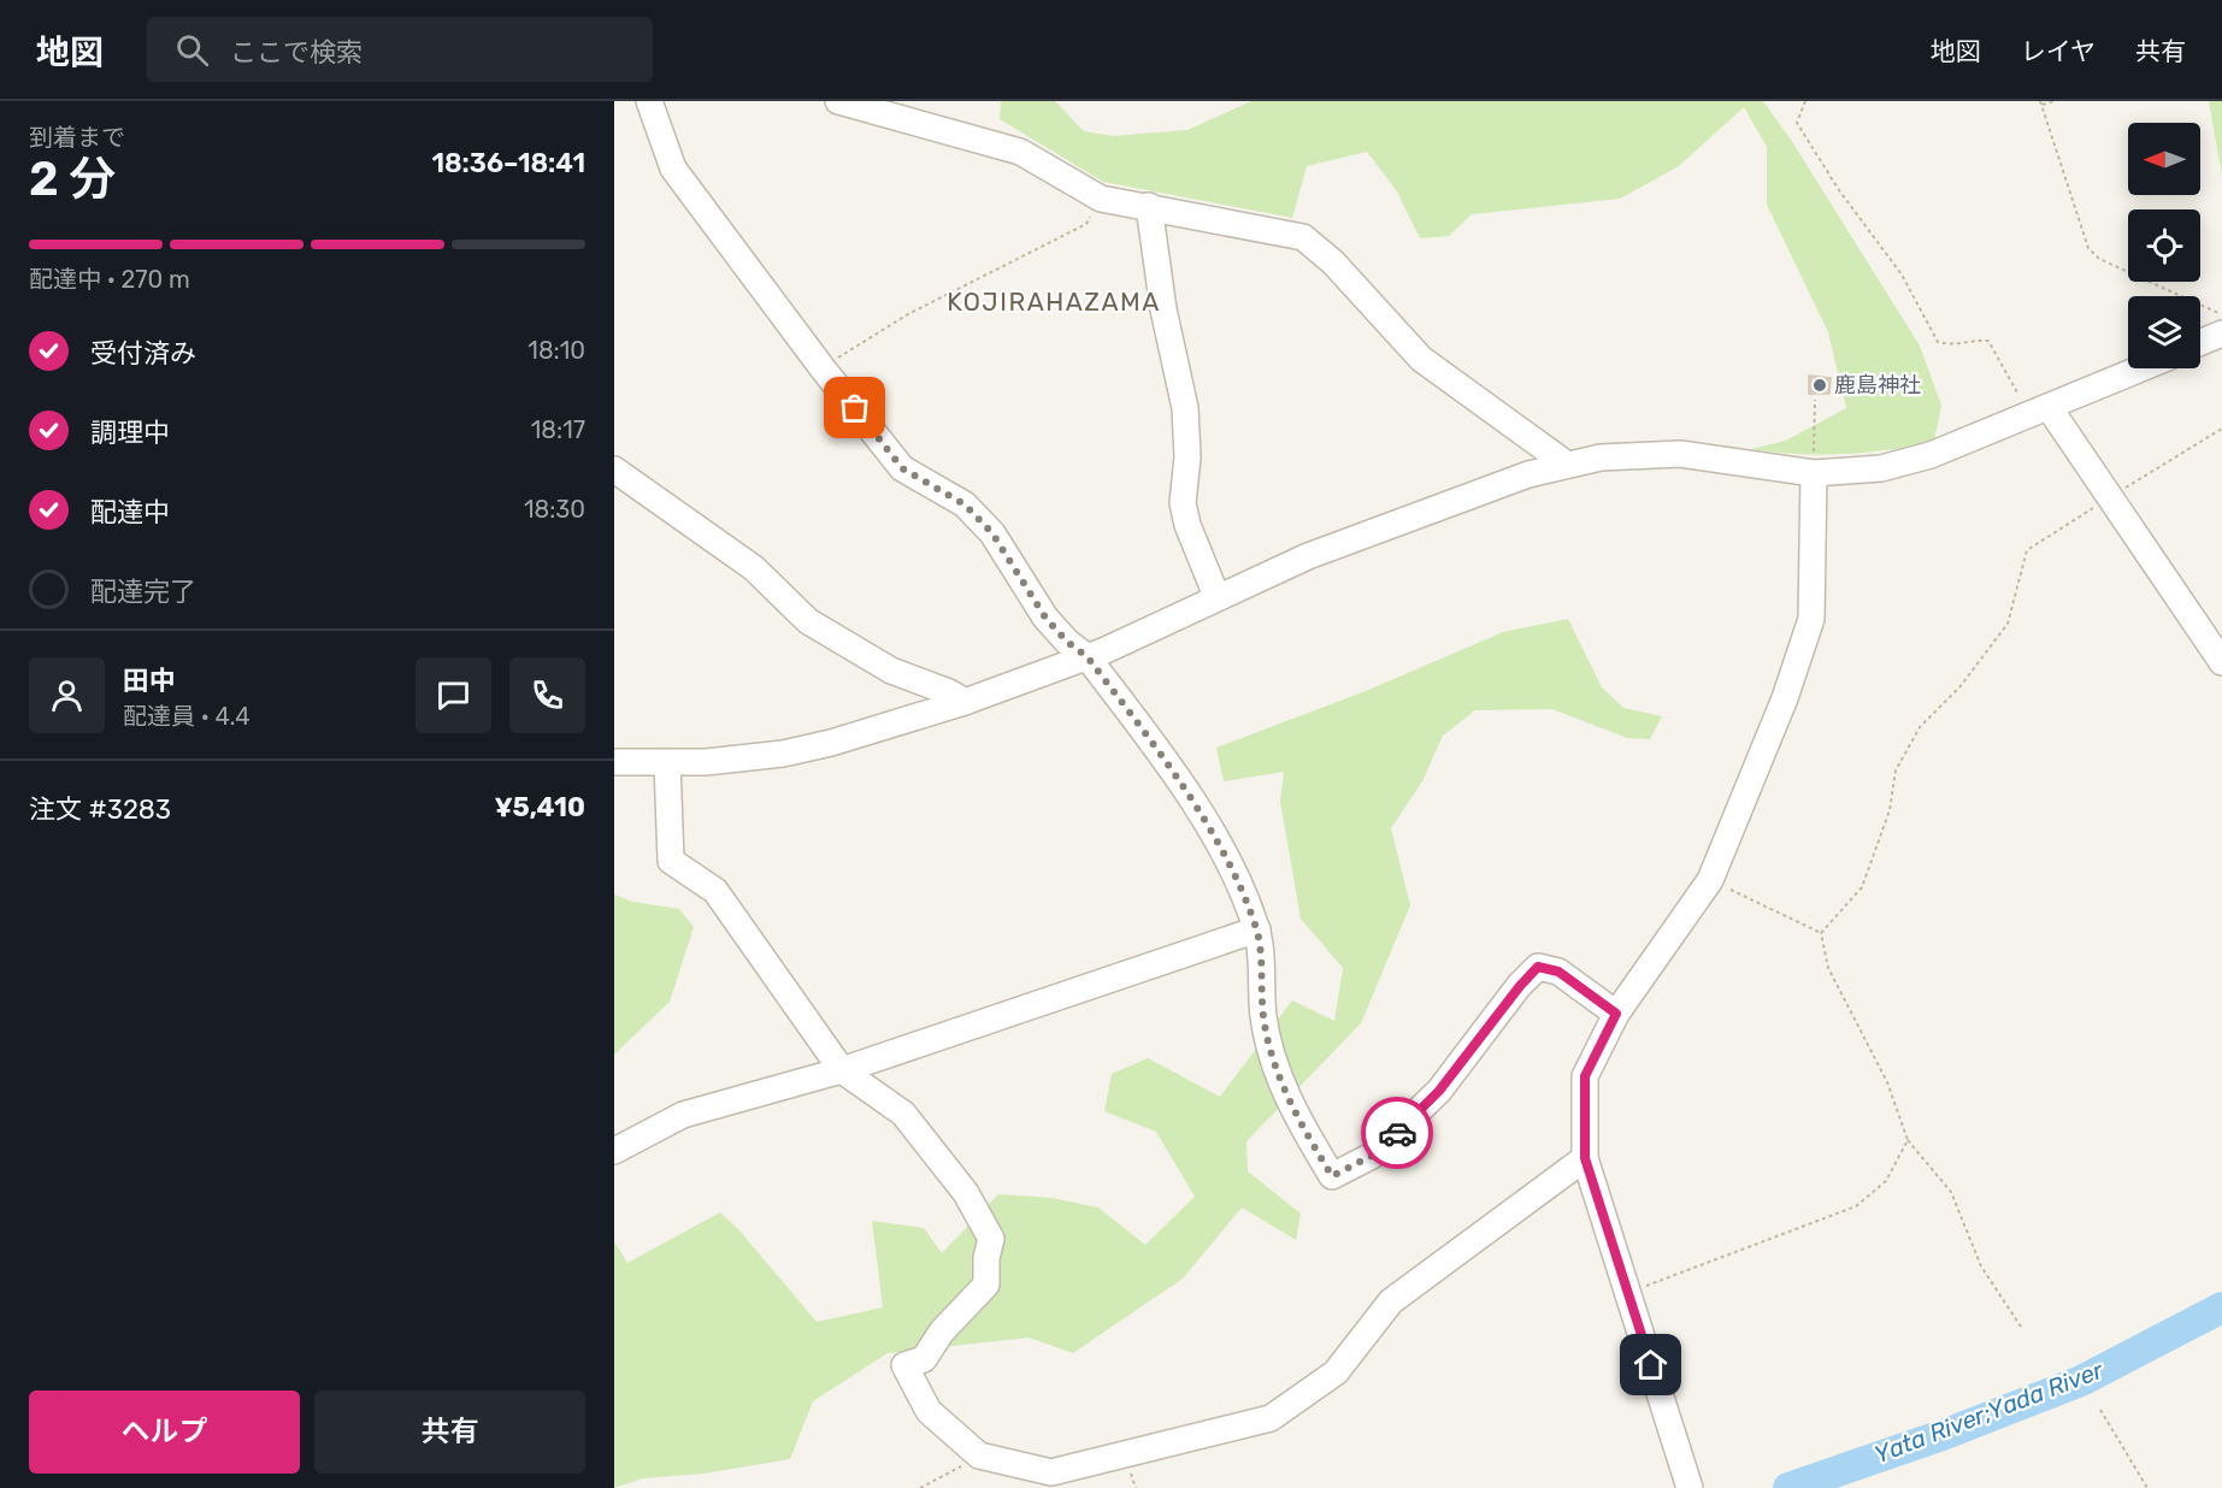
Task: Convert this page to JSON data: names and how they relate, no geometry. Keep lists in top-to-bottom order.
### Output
{
  "districts": ["KOJIRAHAZAMA"],
  "water": ["Yata River;Yada River"],
  "places": ["鹿島神社"],
  "north": "left",
  "page": {
    "header": "地図",
    "search": "ここで検索",
    "nav": ["地図", "レイヤ", "共有"],
    "heading": ["2 分", "到着まで", "18:36–18:41"],
    "panel": [
      "田中",
      "配達員 · 4.4",
      "注文 #3283",
      "¥5,410"
    ],
    "bar": "配達中 · 270 m",
    "list": [
      ["受付済み", "18:10"],
      ["調理中", "18:17"],
      ["配達中", "18:30"],
      "配達完了"
    ],
    "buttons": ["ヘルプ", "共有"]
  }
}
